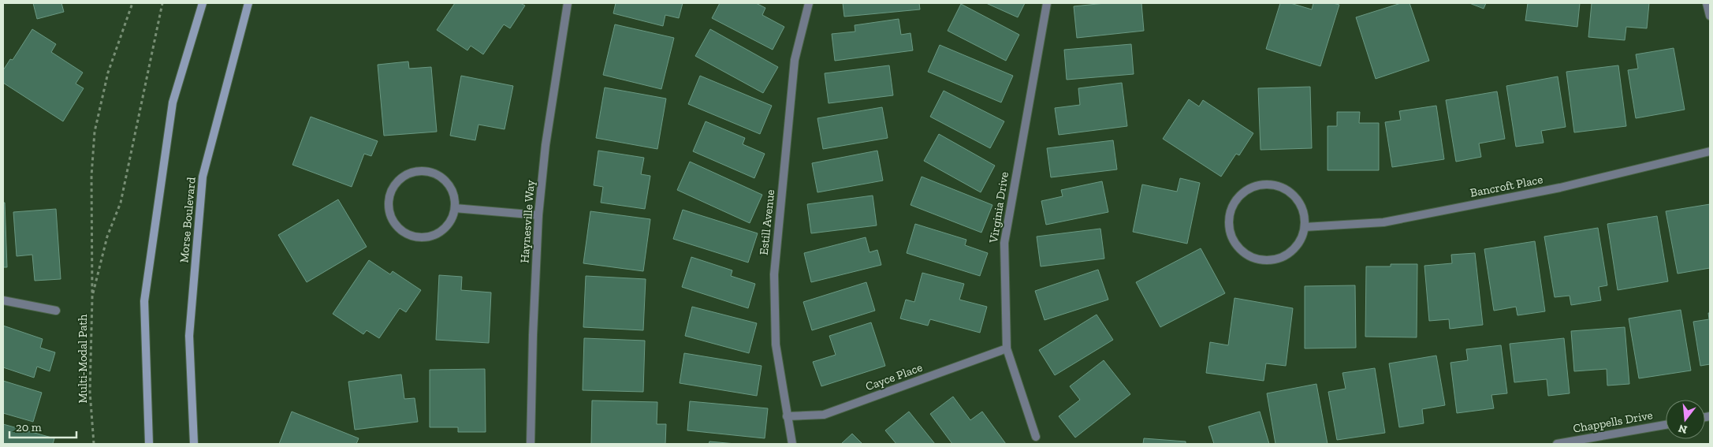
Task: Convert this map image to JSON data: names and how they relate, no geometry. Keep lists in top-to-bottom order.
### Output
{
  "streets": {
    "main road": ["Morse Boulevard"],
    "street": [
      "Bancroft Place",
      "Virginia Drive",
      "Haynesville Way",
      "Estill Avenue",
      "Cayce Place",
      "Chappells Drive"
    ],
    "path": ["Multi-Modal Path"]
  },
  "crossings": [
    ["Virginia Drive", "Cayce Place"],
    ["Estill Avenue", "Cayce Place"]
  ],
  "scale_bar": "20 m",
  "north": "bottom"
}
